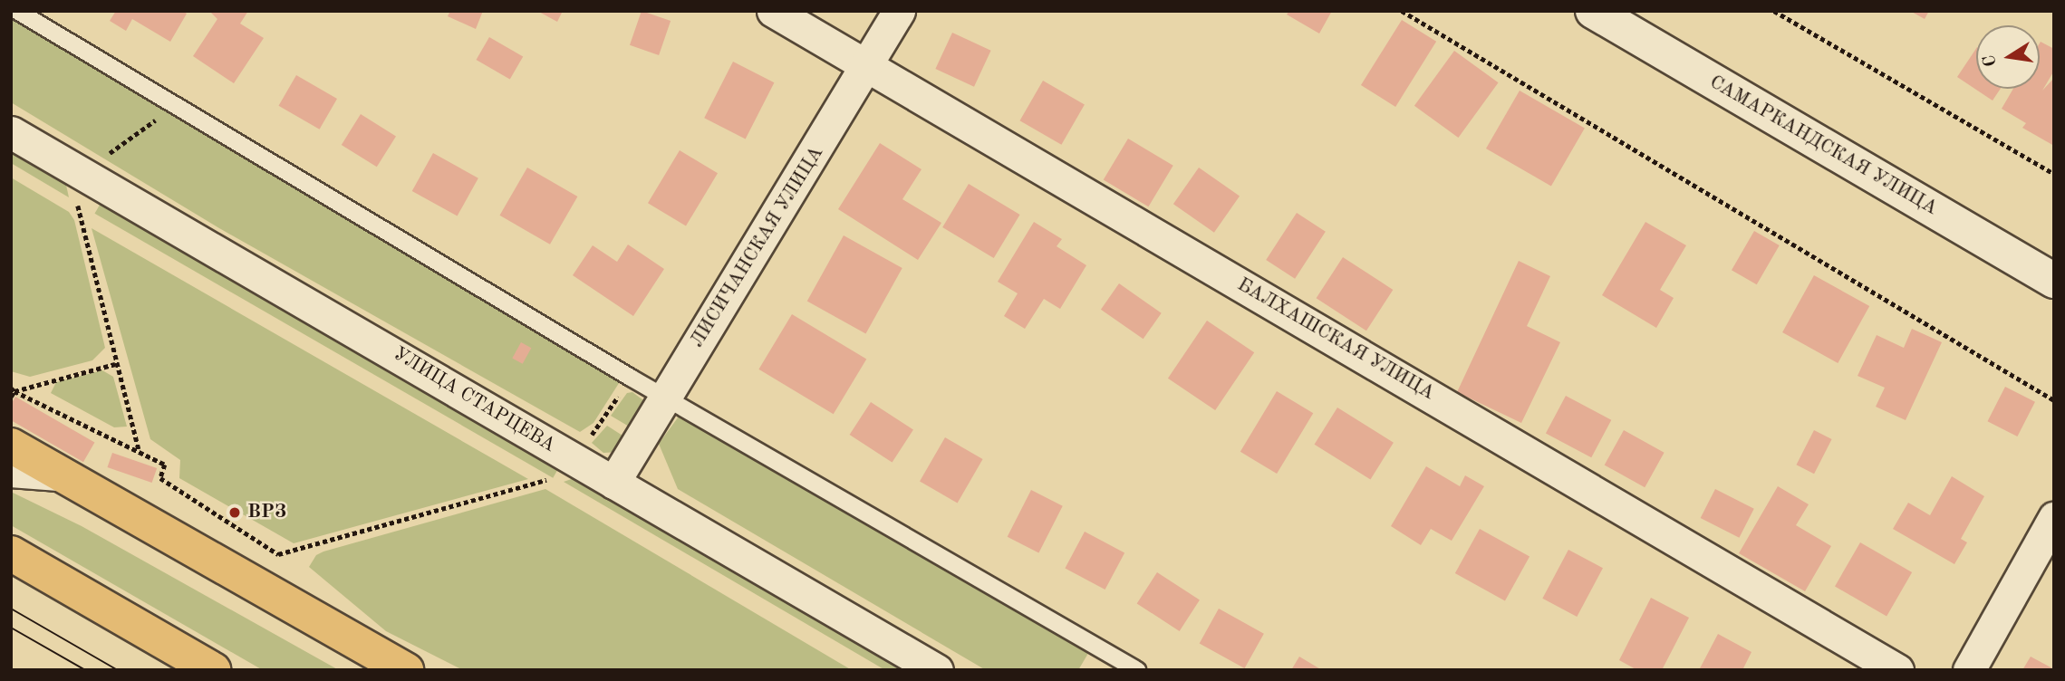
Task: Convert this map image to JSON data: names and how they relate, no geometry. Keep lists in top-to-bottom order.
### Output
{
  "streets": {
    "street": [
      "САМАРКАНДСКАЯ УЛИЦА",
      "ЛИСИЧАНСКАЯ УЛИЦА",
      "БАЛХАШСКАЯ УЛИЦА",
      "УЛИЦА СТАРЦЕВА"
    ]
  },
  "crossings": [
    ["ЛИСИЧАНСКАЯ УЛИЦА", "БАЛХАШСКАЯ УЛИЦА"],
    ["ЛИСИЧАНСКАЯ УЛИЦА", "УЛИЦА СТАРЦЕВА"]
  ],
  "places": ["ВРЗ"],
  "north": "left"
}
